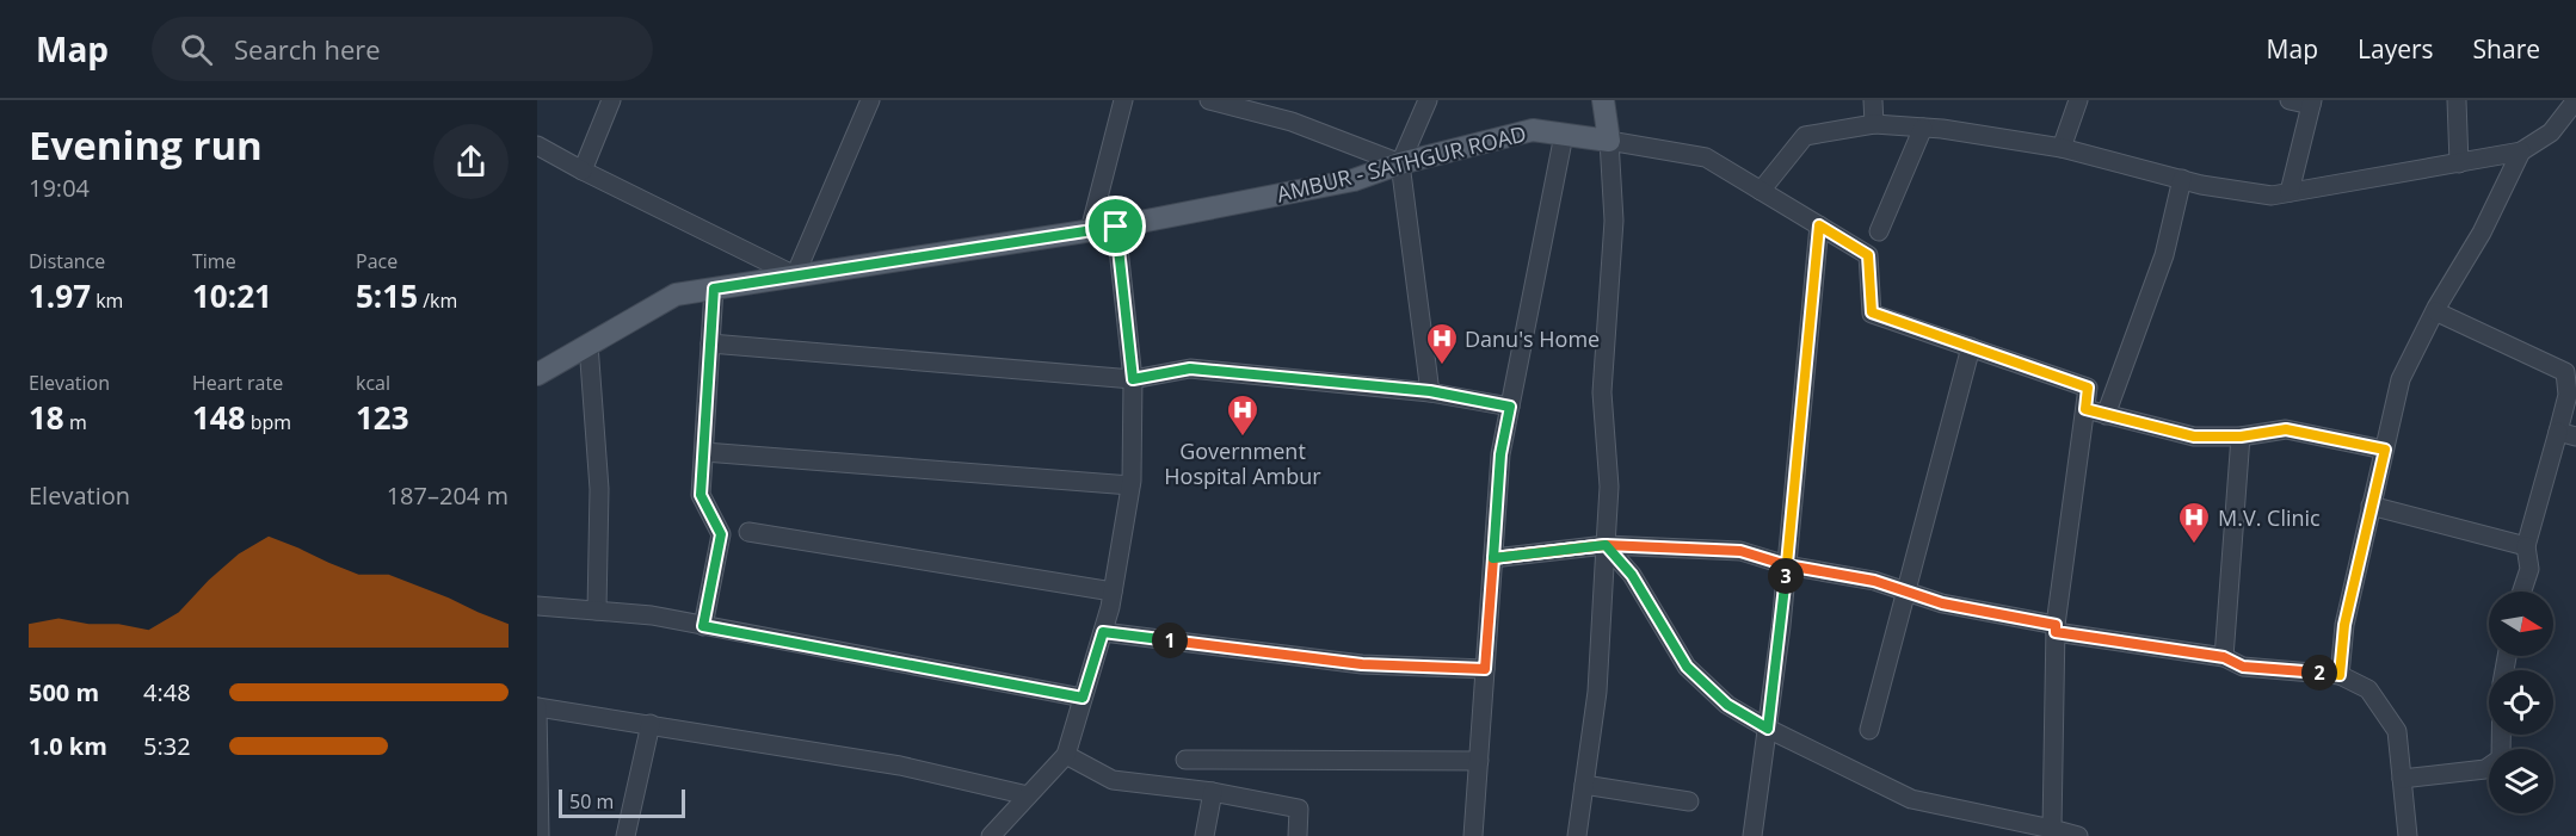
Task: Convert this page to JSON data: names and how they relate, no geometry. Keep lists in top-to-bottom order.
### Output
{
  "streets": {
    "main road": ["AMBUR - SATHGUR ROAD"]
  },
  "places": {
    "hospital": ["Danu's Home", "Government Hospital Ambur", "M.V. Clinic"]
  },
  "scale_bar": "50 m",
  "north": "right",
  "page": {
    "header": "Map",
    "search": "Search here",
    "nav": ["Map", "Layers", "Share"],
    "heading": ["Evening run", "19:04"],
    "stats": [
      ["Distance", "1.97 km"],
      ["Time", "10:21"],
      ["Pace", "5:15 /km"],
      ["Elevation", "18 m"],
      ["Heart rate", "148 bpm"],
      ["kcal", "123"]
    ],
    "chart": ["Elevation", "187–204 m"],
    "pins": ["3", "1", "2"],
    "list": [
      {
        "name": "500 m",
        "note": "4:48"
      },
      {
        "name": "1.0 km",
        "note": "5:32"
      }
    ],
    "scale": "50 m"
  }
}
